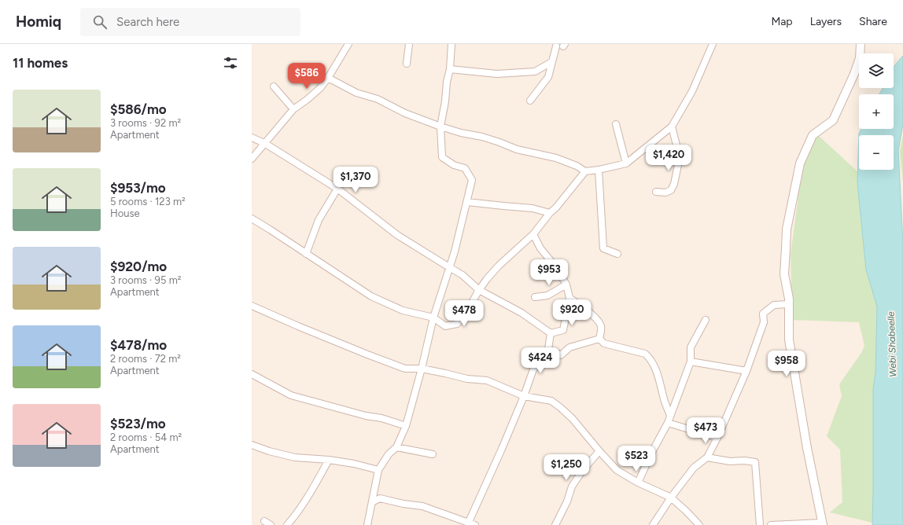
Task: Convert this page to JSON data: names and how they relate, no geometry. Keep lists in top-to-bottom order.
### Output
{
  "water": ["Webi Shabeelle"],
  "page": {
    "header": "Homiq",
    "search": "Search here",
    "nav": ["Map", "Layers", "Share"],
    "heading": "11 homes",
    "map_buttons": ["+", "−"],
    "price": [
      "$586",
      "$1,420",
      "$1,370",
      "$953",
      "$920",
      "$478",
      "$424",
      "$958",
      "$473",
      "$523",
      "$1,250"
    ],
    "list": [
      {
        "name": "$586/mo",
        "note": "3 rooms · 92 m² · Apartment"
      },
      {
        "name": "$953/mo",
        "note": "5 rooms · 123 m² · House"
      },
      {
        "name": "$920/mo",
        "note": "3 rooms · 95 m² · Apartment"
      },
      {
        "name": "$478/mo",
        "note": "2 rooms · 72 m² · Apartment"
      },
      {
        "name": "$523/mo",
        "note": "2 rooms · 54 m² · Apartment"
      }
    ]
  }
}
